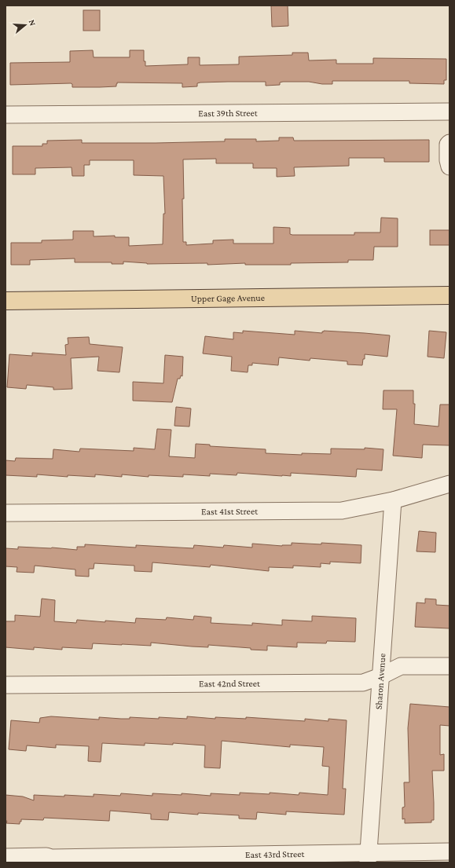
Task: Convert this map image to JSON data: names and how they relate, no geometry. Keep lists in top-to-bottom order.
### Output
{
  "streets": {
    "main road": ["Upper Gage Avenue"],
    "street": [
      "East 39th Street",
      "East 41st Street",
      "Sharon Avenue",
      "East 42nd Street",
      "East 43rd Street"
    ]
  },
  "crossings": [
    ["East 41st Street", "Sharon Avenue"],
    ["Sharon Avenue", "East 42nd Street"],
    ["Sharon Avenue", "East 43rd Street"]
  ],
  "north": "right"
}
